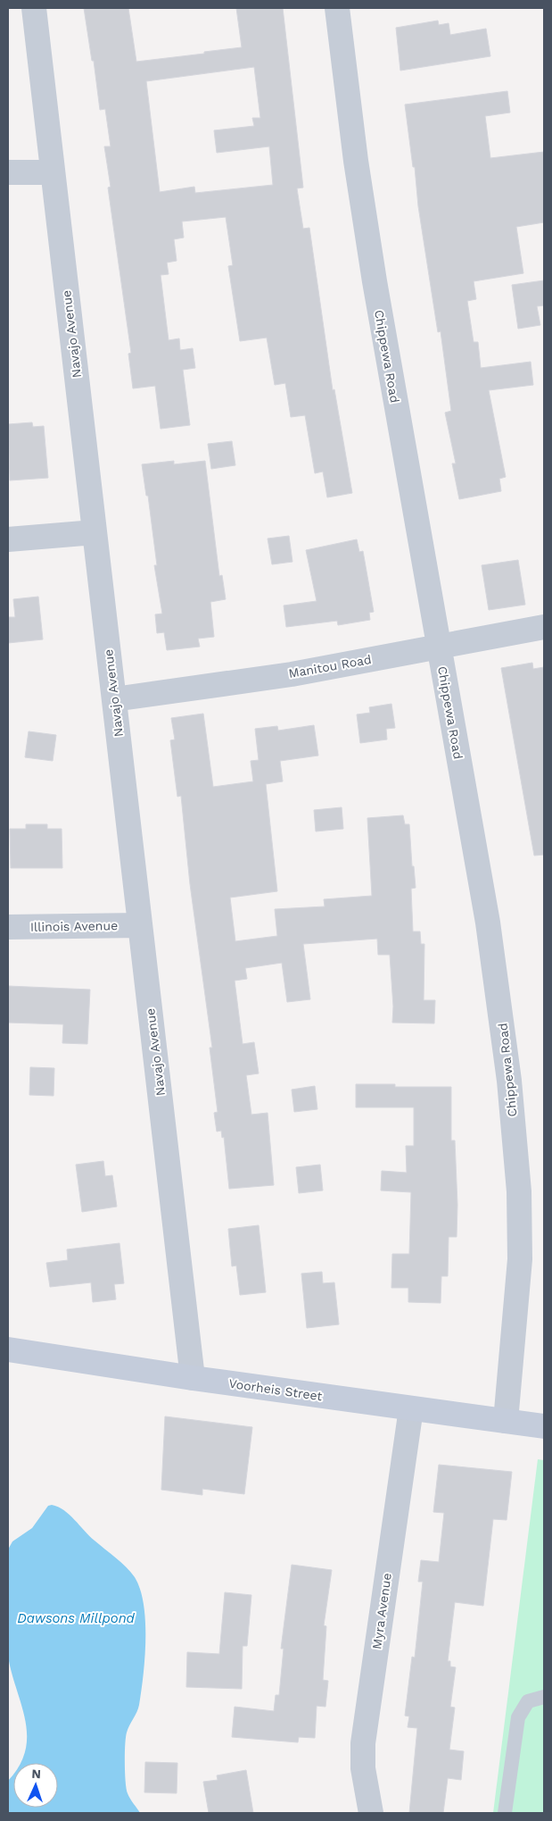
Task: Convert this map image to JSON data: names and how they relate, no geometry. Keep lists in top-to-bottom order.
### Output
{
  "streets": {
    "street": [
      "Navajo Avenue",
      "Chippewa Road",
      "Manitou Road",
      "Illinois Avenue",
      "Voorheis Street",
      "Myra Avenue"
    ]
  },
  "crossings": [
    ["Navajo Avenue", "Manitou Road"],
    ["Navajo Avenue", "Illinois Avenue"],
    ["Navajo Avenue", "Voorheis Street"],
    ["Chippewa Road", "Manitou Road"],
    ["Chippewa Road", "Voorheis Street"],
    ["Voorheis Street", "Myra Avenue"]
  ],
  "water": ["Dawsons Millpond"],
  "north": "top"
}
